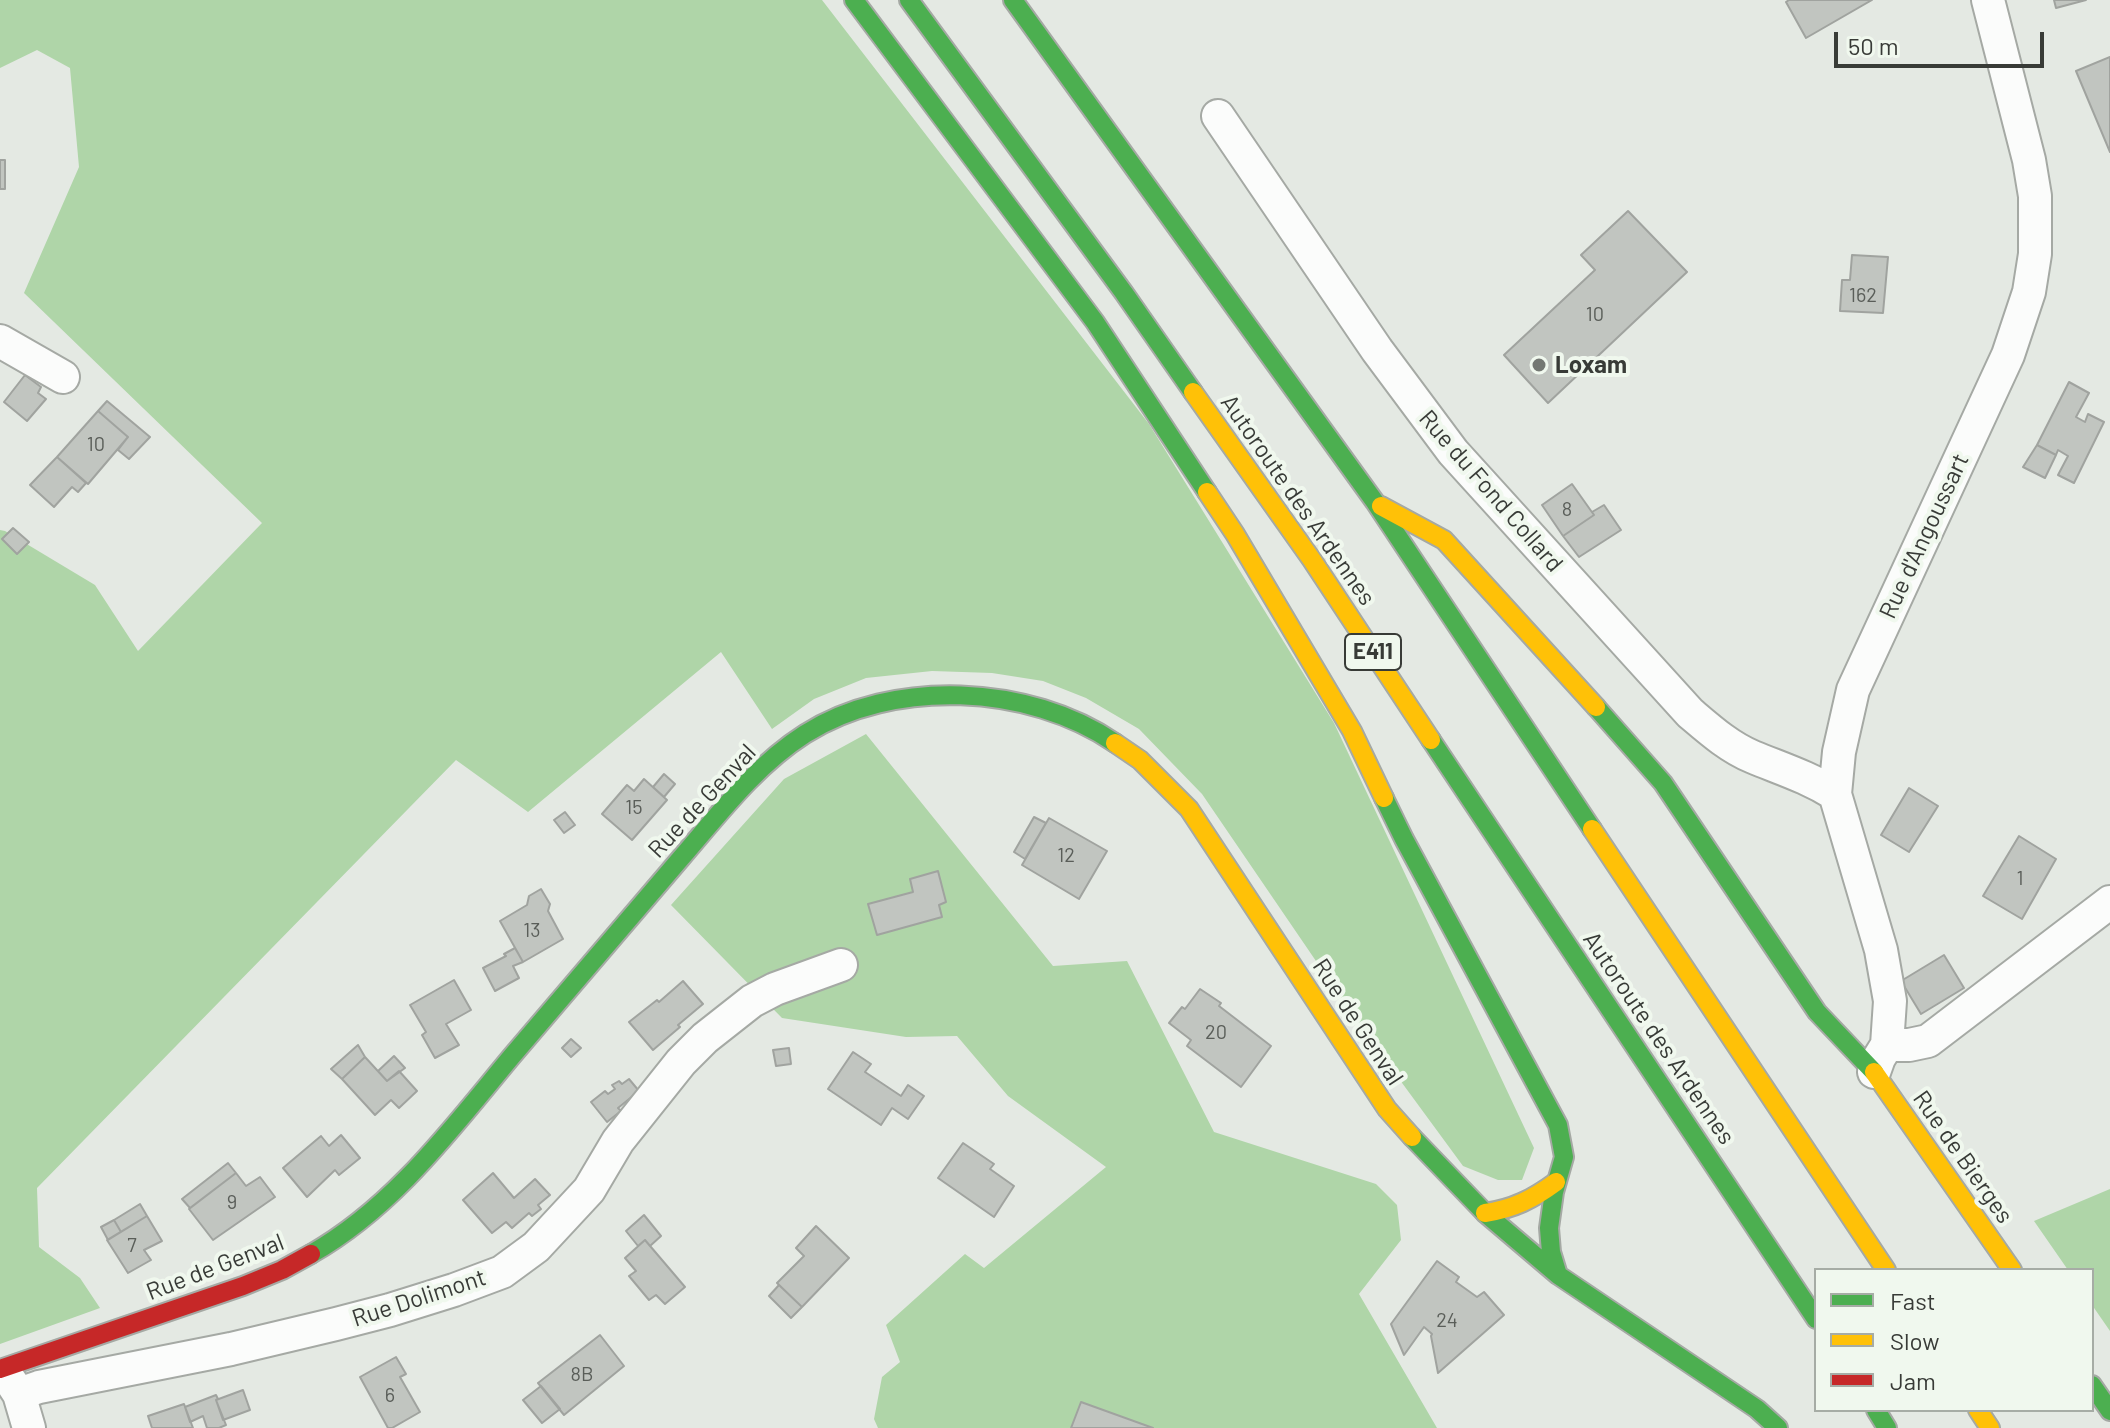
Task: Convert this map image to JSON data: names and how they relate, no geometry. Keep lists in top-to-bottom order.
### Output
{
  "streets": {
    "main road": [
      "Autoroute des Ardennes",
      "E411",
      "Rue de Genval",
      "Rue de Bierges"
    ],
    "street": ["Rue du Fond Collard", "Rue d'Angoussart", "Rue Dolimont"]
  },
  "crossings": [
    ["Rue du Fond Collard", "Rue d'Angoussart"],
    ["Rue d'Angoussart", "Rue de Bierges"],
    ["Rue de Genval", "Rue Dolimont"]
  ],
  "places": ["Loxam"],
  "house_numbers": [
    "162",
    "10",
    "10",
    "8",
    "15",
    "12",
    "1",
    "13",
    "20",
    "9",
    "7",
    "24",
    "8B",
    "6"
  ],
  "legend": ["Fast", "Slow", "Jam"],
  "scale_bar": "50 m"
}
